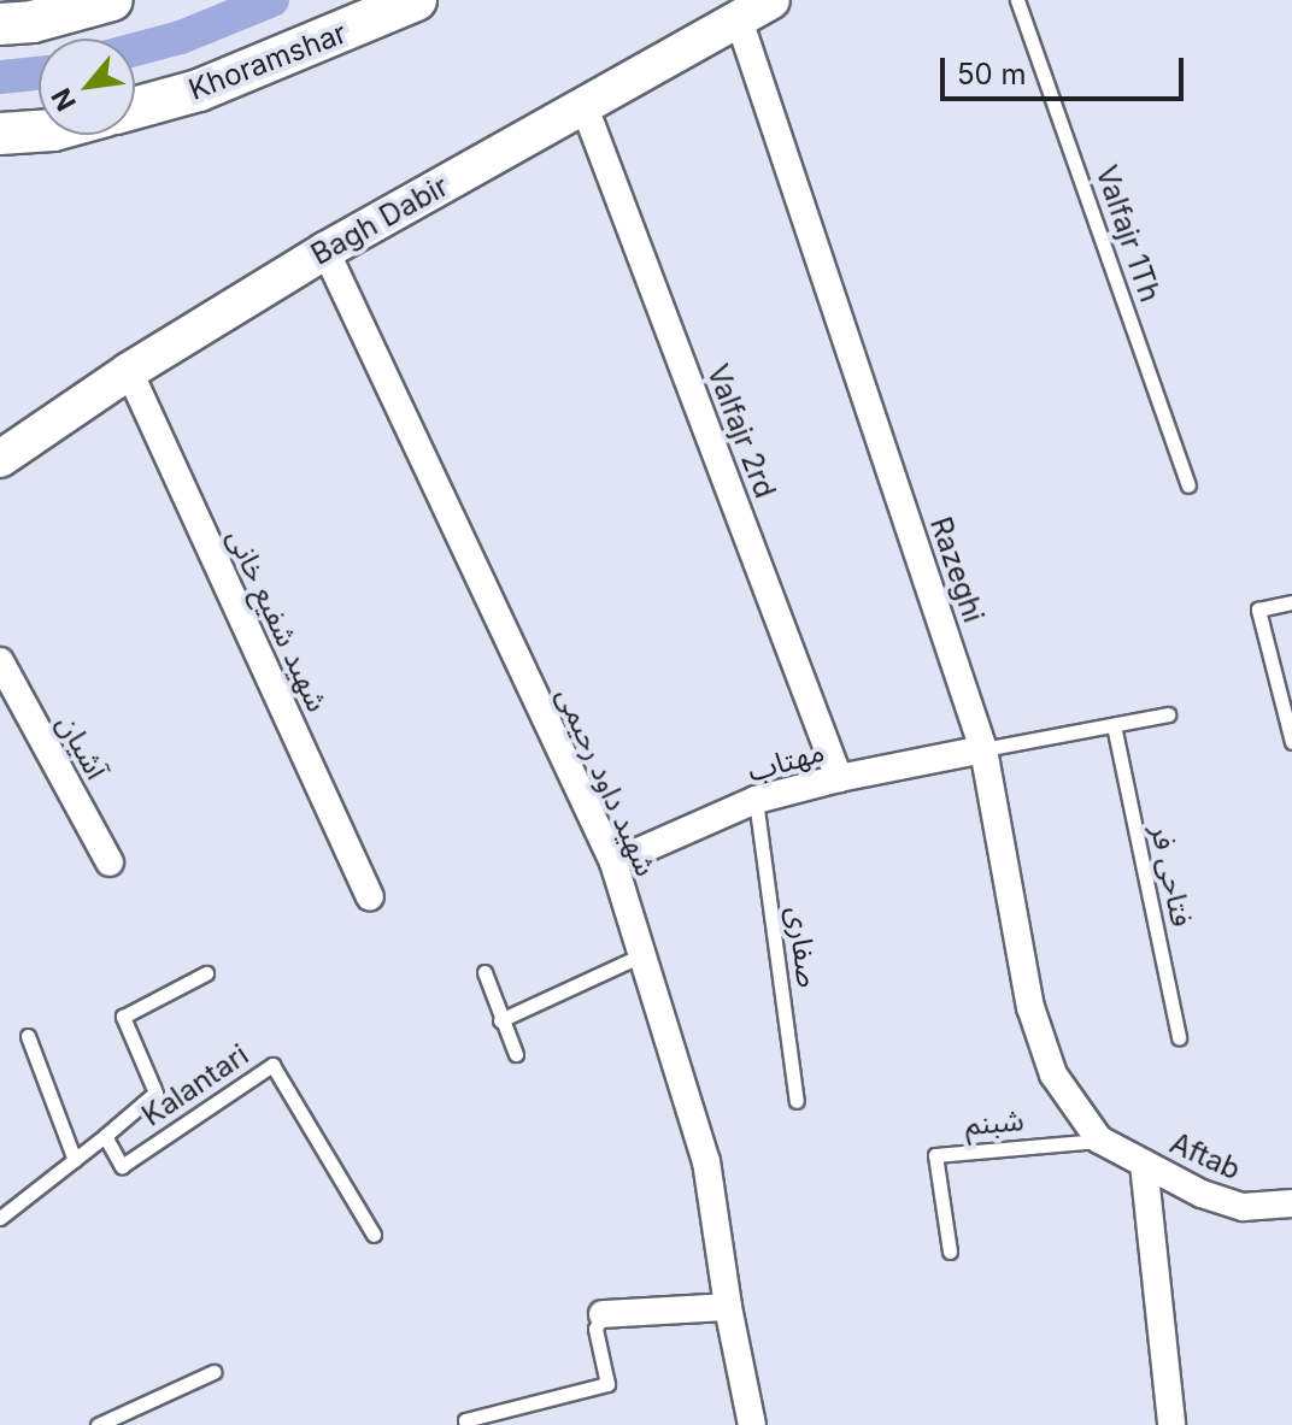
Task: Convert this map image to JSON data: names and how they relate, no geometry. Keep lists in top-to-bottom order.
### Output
{
  "streets": {
    "main road": ["Khoramshar", "Bagh Dabir"],
    "street": [
      "Valfajr 2rd",
      "Razeghi",
      "شهید شفیع خانی",
      "آشیان",
      "مهتاب",
      "شهید داود رحیمی",
      "Aftab"
    ],
    "lane": [
      "Valfajr 1Th",
      "فتاحی فر",
      "صفاری",
      "Kalantari",
      "شبنم"
    ]
  },
  "crossings": [
    ["Bagh Dabir", "Valfajr 2rd"],
    ["Bagh Dabir", "Razeghi"],
    ["Bagh Dabir", "شهید شفیع خانی"],
    ["Bagh Dabir", "شهید داود رحیمی"],
    ["Valfajr 2rd", "مهتاب"],
    ["Razeghi", "مهتاب"],
    ["Razeghi", "شبنم"],
    ["Razeghi", "Aftab"],
    ["مهتاب", "شهید داود رحیمی"],
    ["مهتاب", "صفاری"],
    ["شبنم", "Aftab"]
  ],
  "scale_bar": "50 m",
  "north": "bottom left"
}
